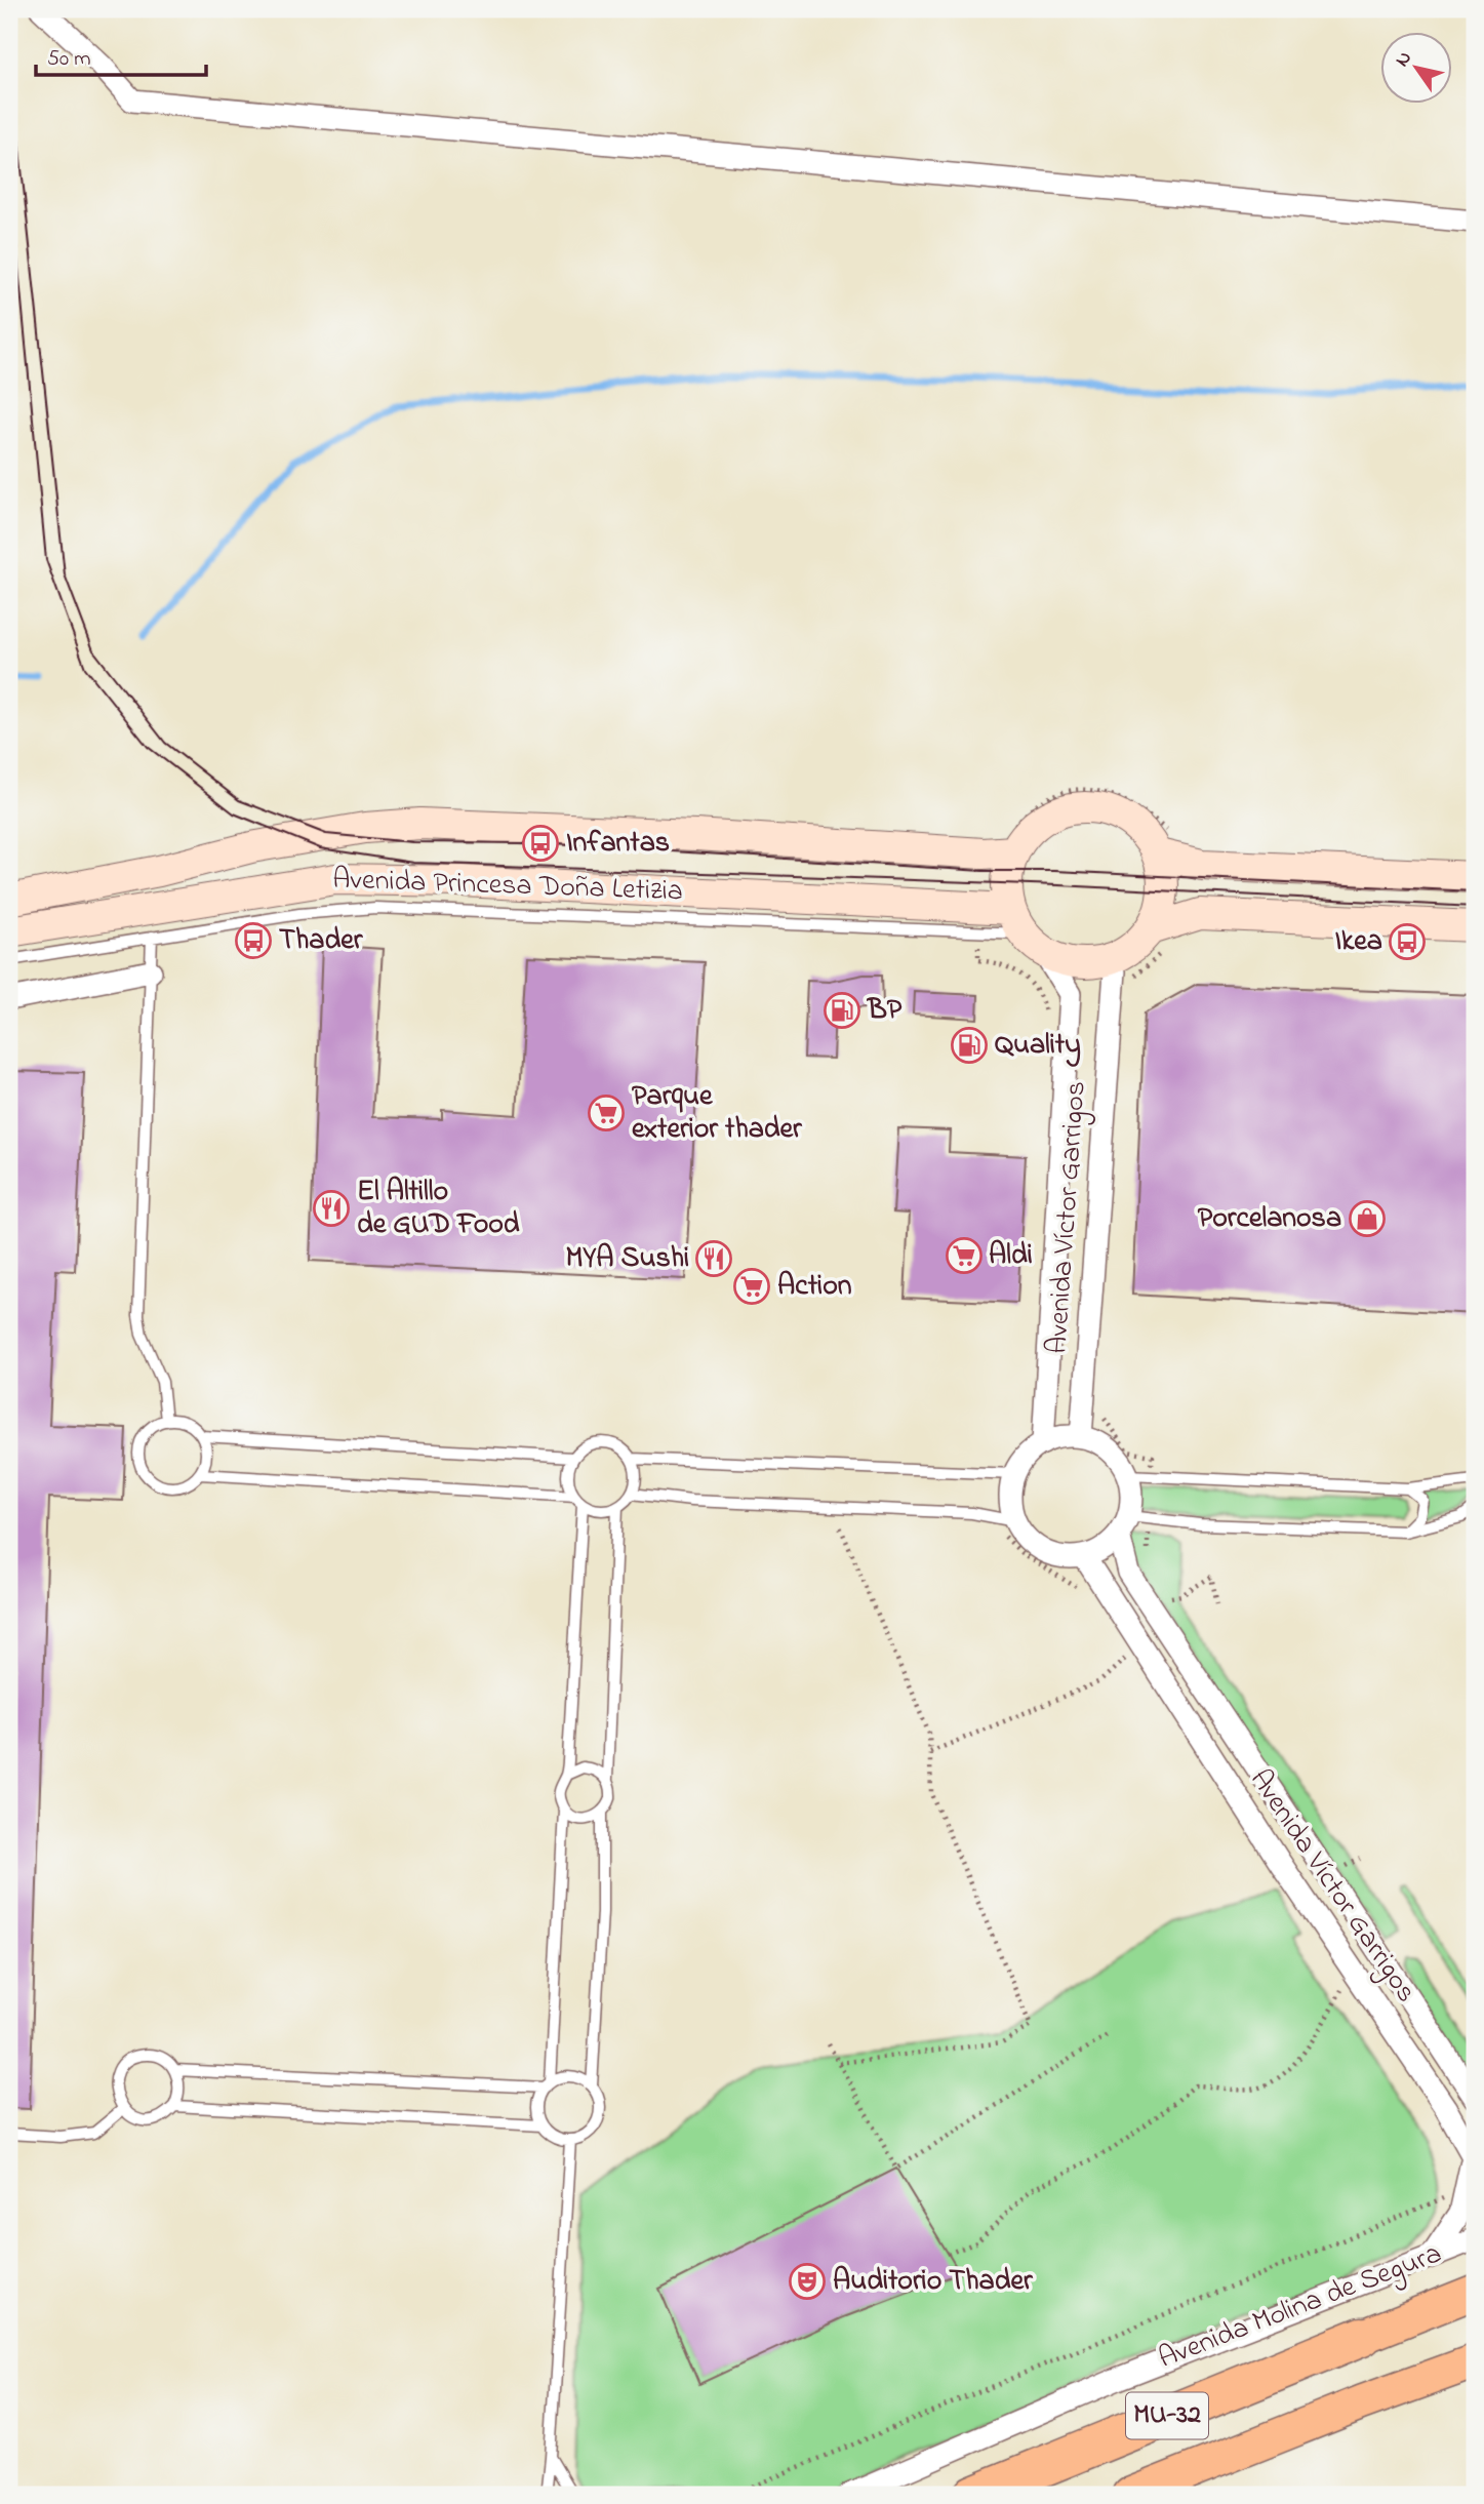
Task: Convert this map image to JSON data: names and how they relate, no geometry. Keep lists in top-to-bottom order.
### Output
{
  "streets": {
    "highway": ["MU-32"],
    "main road": ["Avenida Molina de Segura"],
    "street": ["Avenida Princesa Doña Letizia", "Avenida Víctor Garrigos"]
  },
  "crossings": [
    ["Avenida Princesa Doña Letizia", "Avenida Víctor Garrigos"],
    ["Avenida Víctor Garrigos", "Avenida Molina de Segura"],
    ["Avenida Molina de Segura", "MU-32"]
  ],
  "places": {
    "bus stop": ["Infantas", "Thader", "Ikea"],
    "fuel station": ["BP", "Quality"],
    "supermarket": ["Parque exterior thader", "Aldi", "Action"],
    "restaurant": ["El Altillo de GUD Food", "MYA Sushi"],
    "shop": ["Porcelanosa"],
    "theatre": ["Auditorio Thader"]
  },
  "scale_bar": "50 m",
  "north": "top left"
}
